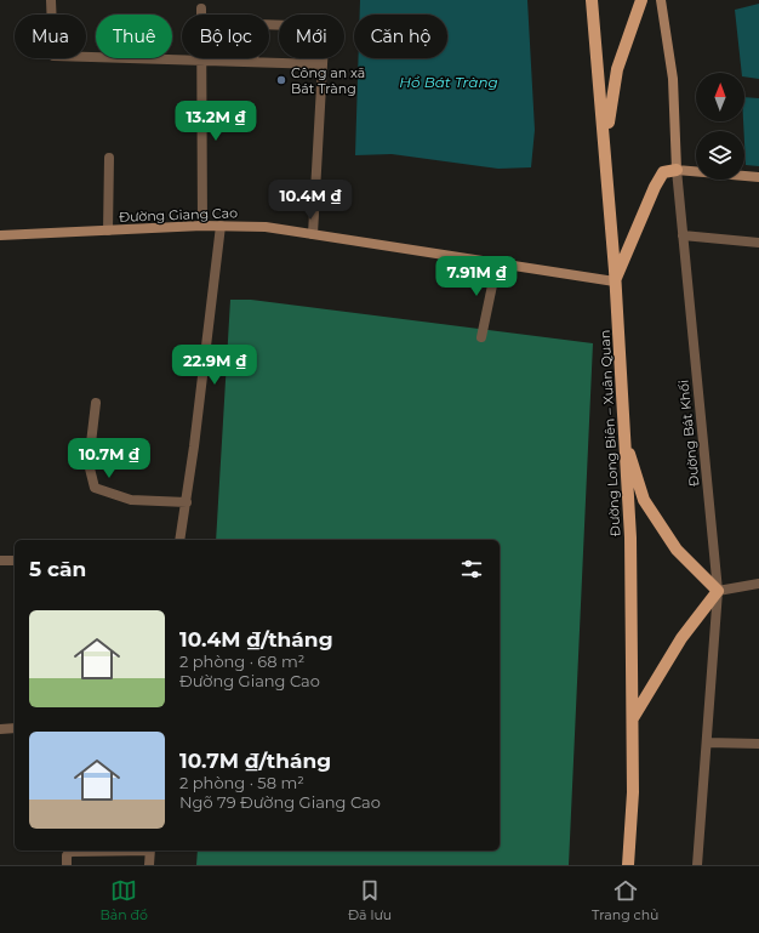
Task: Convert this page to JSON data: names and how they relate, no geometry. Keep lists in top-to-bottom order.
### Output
{
  "streets": {
    "main road": ["Đường Long Biên – Xuân Quan"],
    "street": ["Đường Giang Cao", "Đường Bát Khối"]
  },
  "crossings": [
    ["Đường Giang Cao", "Đường Long Biên – Xuân Quan"]
  ],
  "water": ["Hồ Bát Tràng"],
  "places": ["Công an xã Bát Tràng"],
  "north": "top",
  "page": {
    "chip": [
      "Mua",
      "Thuê",
      "Bộ lọc",
      "Mới",
      "Căn hộ"
    ],
    "price": [
      "13.2M ₫",
      "10.4M ₫",
      "7.91M ₫",
      "22.9M ₫",
      "10.7M ₫"
    ],
    "heading": "5 căn",
    "list": [
      {
        "name": "10.4M ₫/tháng",
        "note": "2 phòng · 68 m² · Đường Giang Cao"
      },
      {
        "name": "10.7M ₫/tháng",
        "note": "2 phòng · 58 m² · Ngõ 79 Đường Giang Cao"
      }
    ],
    "tabs": ["Bản đồ", "Đã lưu", "Trang chủ"]
  }
}
